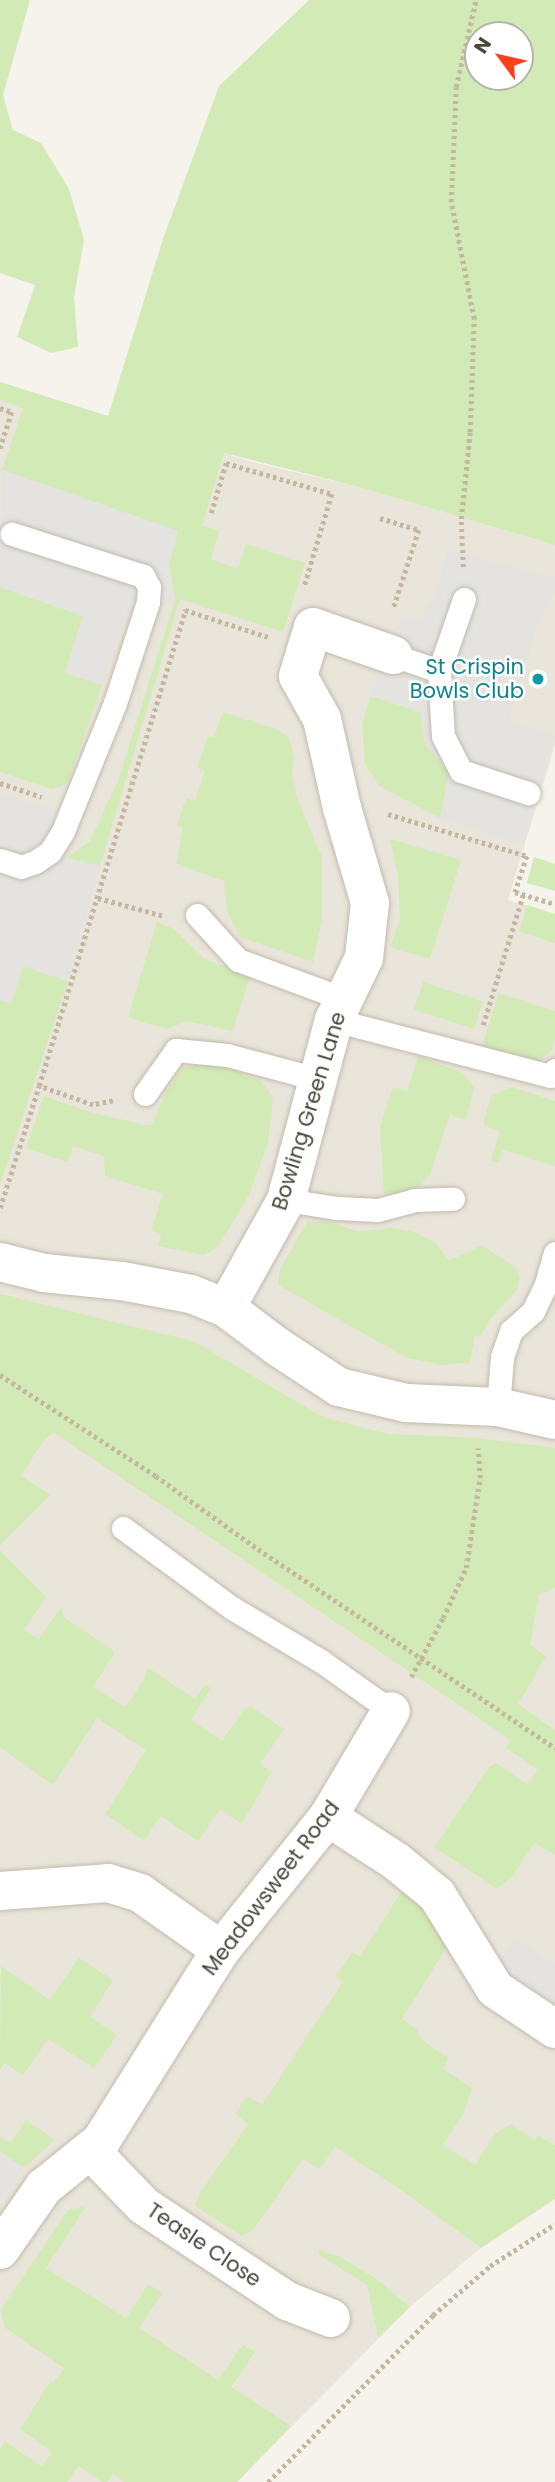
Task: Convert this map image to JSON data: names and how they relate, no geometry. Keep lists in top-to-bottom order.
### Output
{
  "streets": {
    "street": ["Bowling Green Lane", "Meadowsweet Road", "Teasle Close"]
  },
  "crossings": [
    ["Meadowsweet Road", "Teasle Close"]
  ],
  "places": ["St Crispin Bowls Club"],
  "north": "top left"
}
